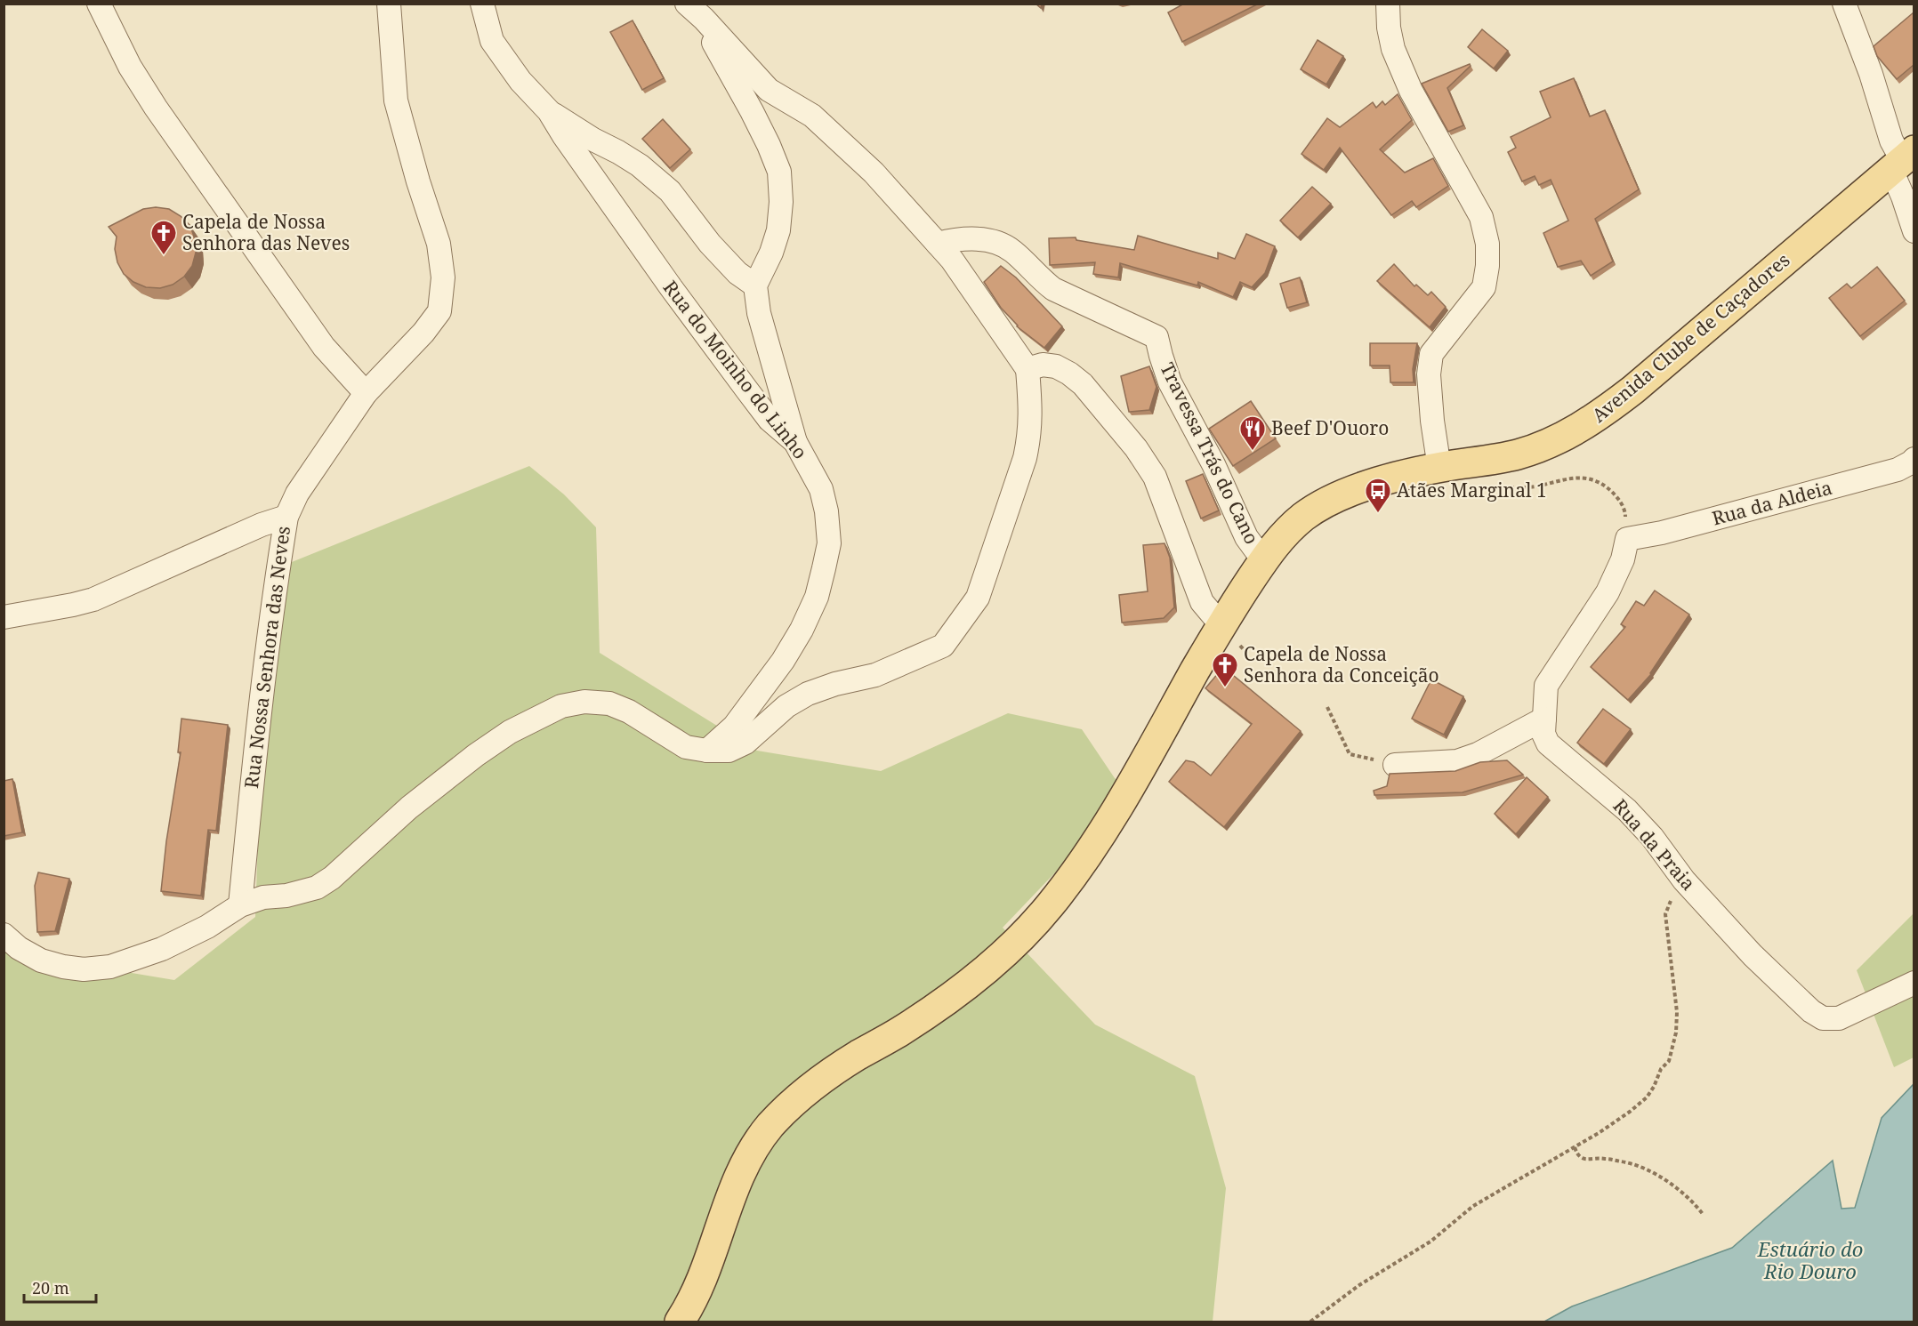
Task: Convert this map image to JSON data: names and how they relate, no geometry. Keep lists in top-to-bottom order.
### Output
{
  "streets": {
    "main road": ["Avenida Clube de Caçadores"],
    "street": [
      "Rua do Moinho do Linho",
      "Travessa Trás do Cano",
      "Rua da Aldeia",
      "Rua Nossa Senhora das Neves",
      "Rua da Praia"
    ]
  },
  "crossings": [
    ["Avenida Clube de Caçadores", "Travessa Trás do Cano"],
    ["Rua da Aldeia", "Rua da Praia"]
  ],
  "water": ["Estuário do Rio Douro"],
  "places": {
    "church": ["Capela de Nossa Senhora das Neves", "Capela de Nossa Senhora da Conceição"],
    "restaurant": ["Beef D'Ouoro"],
    "bus stop": ["Atães Marginal 1"]
  },
  "scale_bar": "20 m"
}
